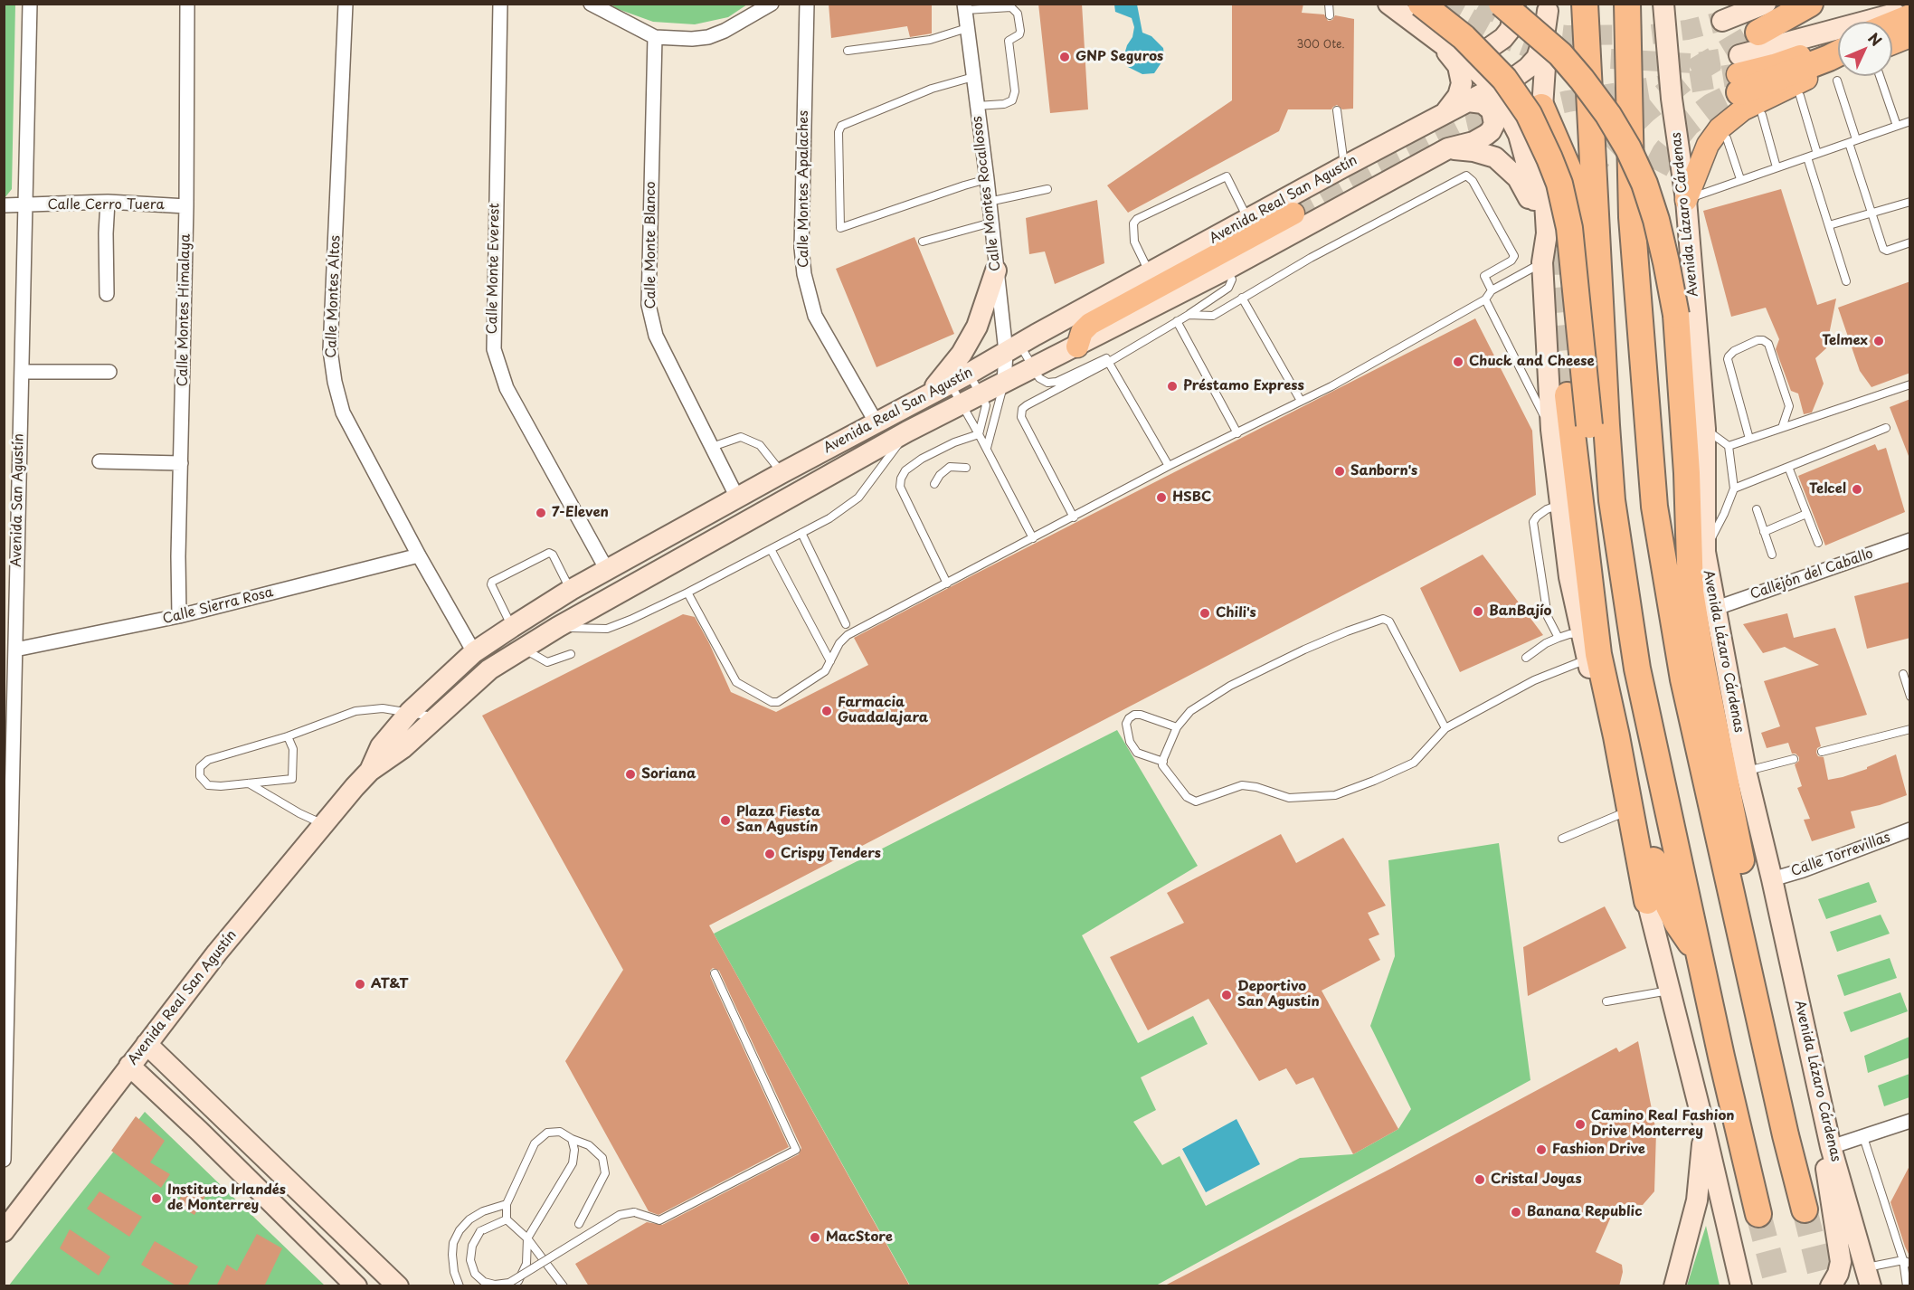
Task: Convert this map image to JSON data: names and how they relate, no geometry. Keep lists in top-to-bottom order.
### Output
{
  "streets": {
    "main road": ["Avenida Real San Agustín", "Avenida Lázaro Cárdenas"],
    "street": [
      "Calle Montes Apalaches",
      "Calle Montes Rocallosos",
      "Calle Cerro Tuera",
      "Calle Monte Blanco",
      "Calle Monte Everest",
      "Calle Montes Altos",
      "Calle Montes Himalaya",
      "Avenida San Agustín",
      "Callejón del Caballo",
      "Calle Sierra Rosa",
      "Calle Torrevillas"
    ]
  },
  "crossings": [
    ["Calle Montes Apalaches", "Avenida Real San Agustín"],
    ["Calle Montes Rocallosos", "Avenida Real San Agustín"],
    ["Avenida Real San Agustín", "Calle Monte Blanco"],
    ["Avenida Real San Agustín", "Calle Monte Everest"],
    ["Avenida Real San Agustín", "Calle Montes Altos"],
    ["Calle Cerro Tuera", "Calle Montes Himalaya"],
    ["Calle Cerro Tuera", "Avenida San Agustín"],
    ["Avenida Lázaro Cárdenas", "Callejón del Caballo"],
    ["Avenida Lázaro Cárdenas", "Calle Torrevillas"],
    ["Calle Montes Altos", "Calle Sierra Rosa"],
    ["Calle Montes Himalaya", "Calle Sierra Rosa"],
    ["Avenida San Agustín", "Calle Sierra Rosa"]
  ],
  "places": [
    "GNP Seguros",
    "Telmex",
    "Chuck and Cheese",
    "Préstamo Express",
    "Sanborn's",
    "Telcel",
    "HSBC",
    "7-Eleven",
    "BanBajío",
    "Chili's",
    "Farmacia Guadalajara",
    "Soriana",
    "Plaza Fiesta San Agustín",
    "Crispy Tenders",
    "AT&T",
    "Deportivo San Agustin",
    "Camino Real Fashion Drive Monterrey",
    "Fashion Drive",
    "Cristal Joyas",
    "Instituto Irlandés de Monterrey",
    "Banana Republic",
    "MacStore"
  ],
  "house_numbers": ["300 Ote."],
  "north": "top right"
}
